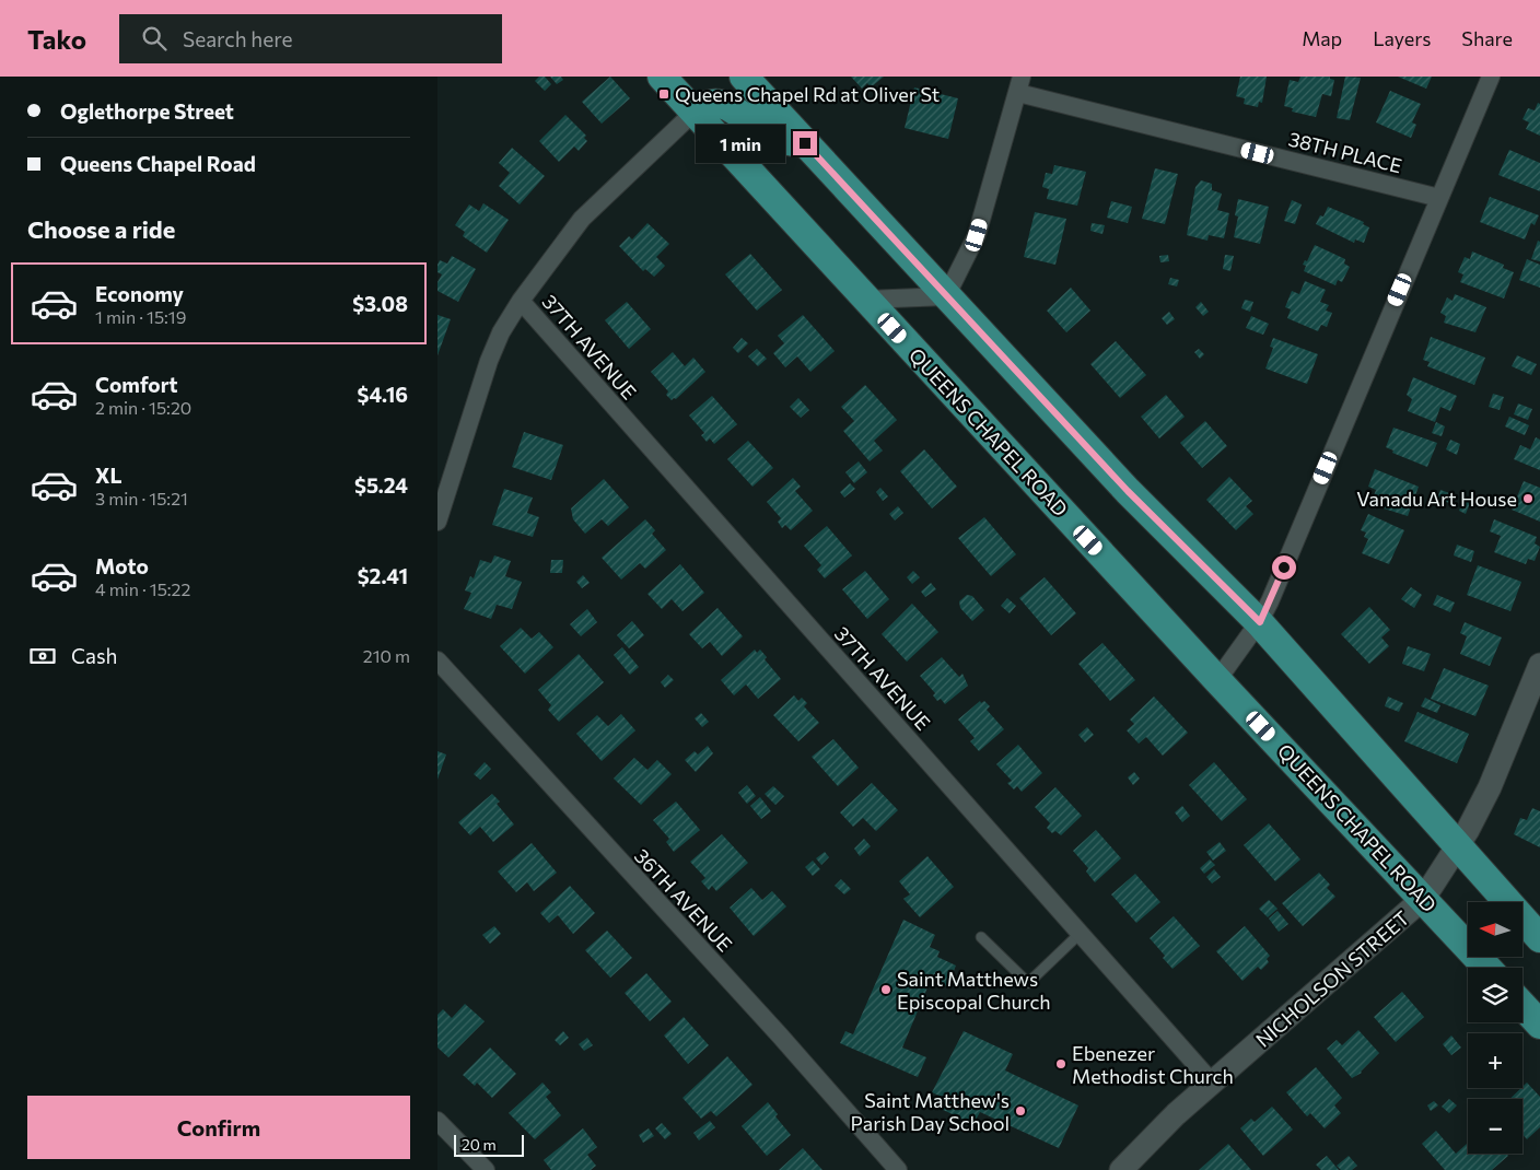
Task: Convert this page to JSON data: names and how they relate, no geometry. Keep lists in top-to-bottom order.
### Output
{
  "streets": {
    "main road": ["QUEENS CHAPEL ROAD"],
    "street": [
      "38TH PLACE",
      "37TH AVENUE",
      "36TH AVENUE",
      "NICHOLSON STREET"
    ]
  },
  "crossings": [
    ["37TH AVENUE", "NICHOLSON STREET"],
    ["QUEENS CHAPEL ROAD", "NICHOLSON STREET"]
  ],
  "places": {
    "transit": ["Queens Chapel Rd at Oliver St"],
    "other": [
      "Vanadu Art House",
      "Saint Matthews Episcopal Church",
      "Ebenezer Methodist Church",
      "Saint Matthew's Parish Day School"
    ]
  },
  "scale_bar": "20 m",
  "north": "left",
  "page": {
    "header": "Tako",
    "search": "Search here",
    "nav": ["Map", "Layers", "Share"],
    "banner": ["Oglethorpe Street", "Queens Chapel Road"],
    "bubble": "1 min",
    "heading": "Choose a ride",
    "list": [
      {
        "name": "Economy",
        "note": "1 min · 15:19",
        "value": "$3.08"
      },
      {
        "name": "Comfort",
        "note": "2 min · 15:20",
        "value": "$4.16"
      },
      {
        "name": "XL",
        "note": "3 min · 15:21",
        "value": "$5.24"
      },
      {
        "name": "Moto",
        "note": "4 min · 15:22",
        "value": "$2.41"
      }
    ],
    "pay": ["Cash", "210 m"],
    "map_buttons": ["+", "−"],
    "buttons": "Confirm",
    "scale": "20 m"
  }
}
